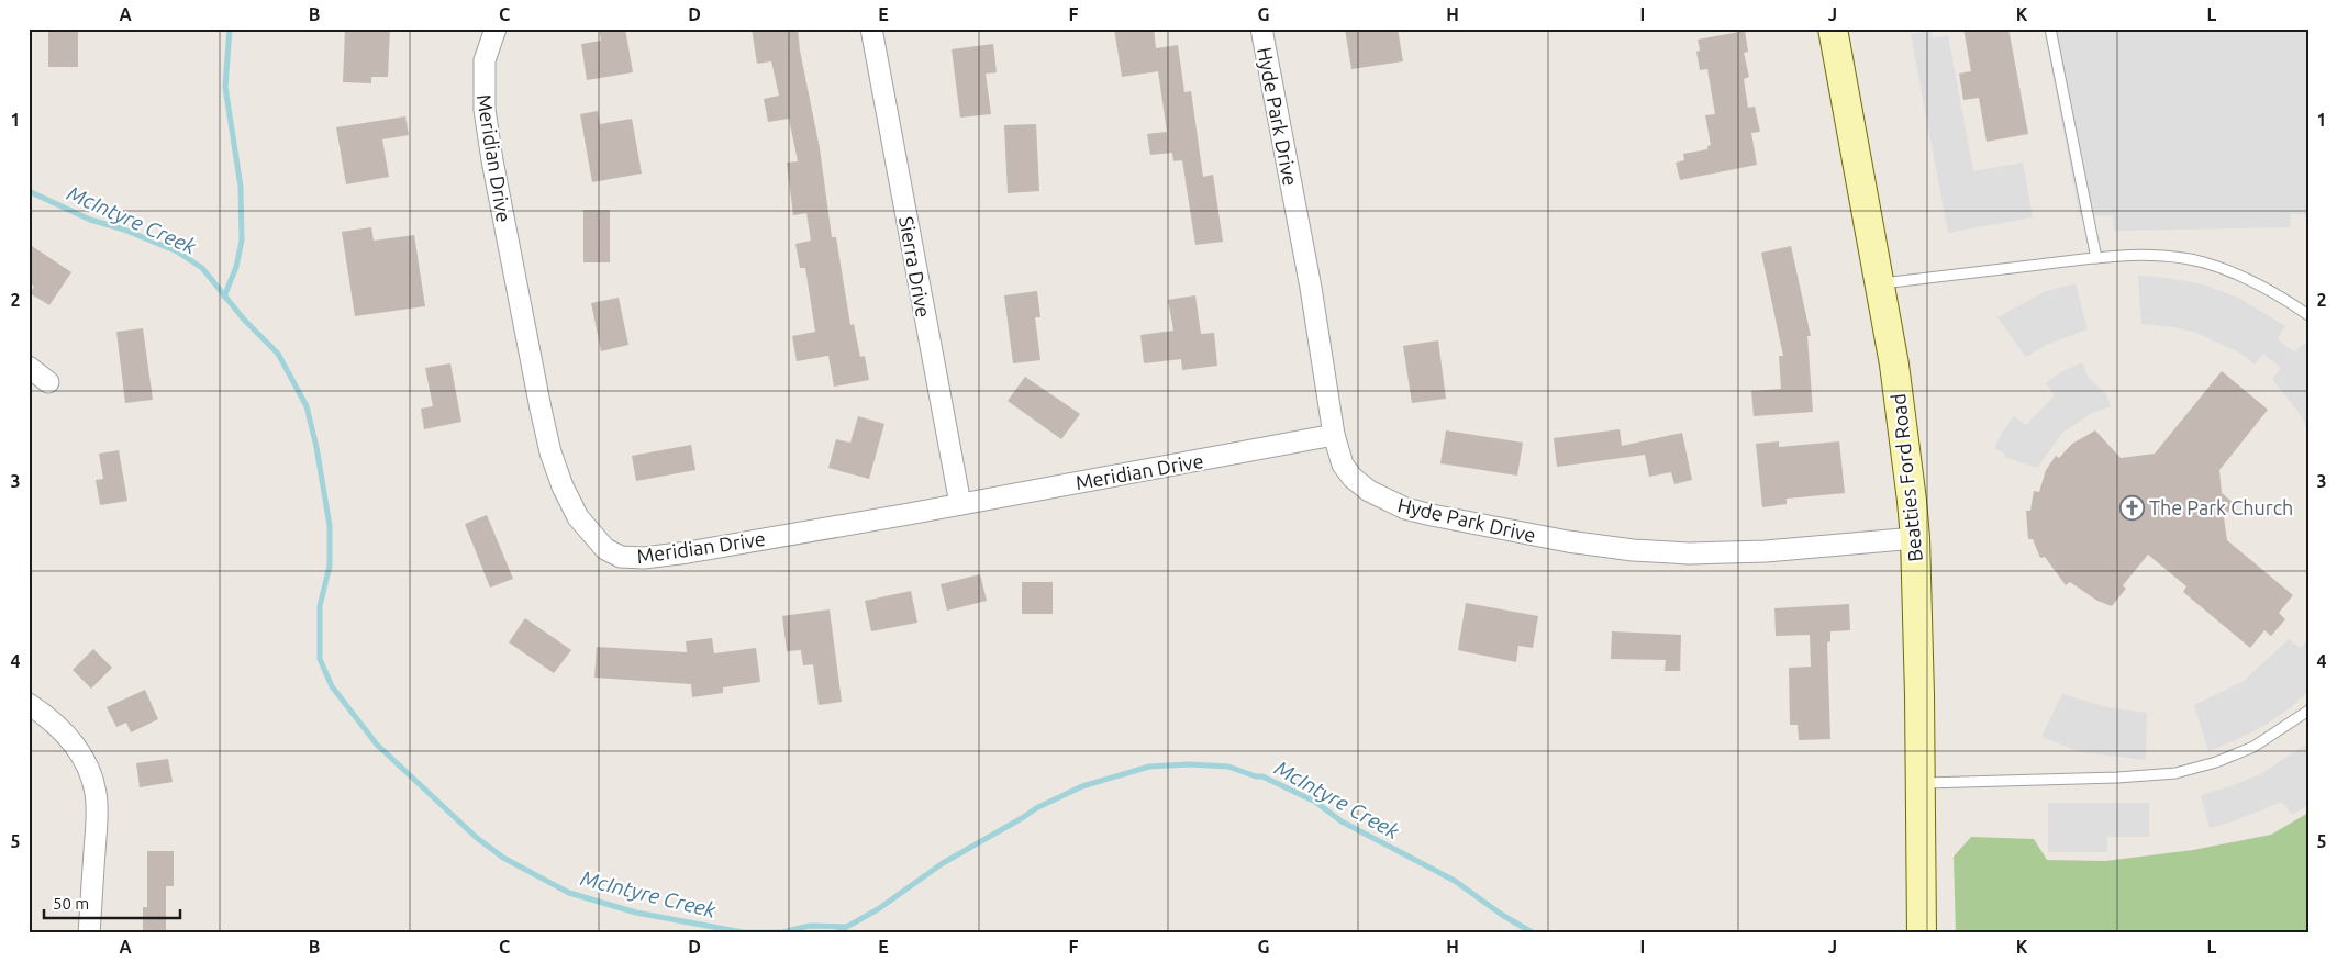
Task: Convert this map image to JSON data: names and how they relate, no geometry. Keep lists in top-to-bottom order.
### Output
{
  "streets": {
    "main road": ["Beatties Ford Road"],
    "street": ["Hyde Park Drive", "Meridian Drive", "Sierra Drive"]
  },
  "crossings": [
    ["Hyde Park Drive", "Meridian Drive"],
    ["Hyde Park Drive", "Beatties Ford Road"],
    ["Meridian Drive", "Sierra Drive"]
  ],
  "water": ["McIntyre Creek"],
  "places": {
    "church": ["The Park Church"]
  },
  "scale_bar": "50 m",
  "grid": {
    "columns": [
      "A",
      "B",
      "C",
      "D",
      "E",
      "F",
      "G",
      "H",
      "I",
      "J",
      "K",
      "L"
    ],
    "rows": [
      "1",
      "2",
      "3",
      "4",
      "5"
    ]
  }
}
